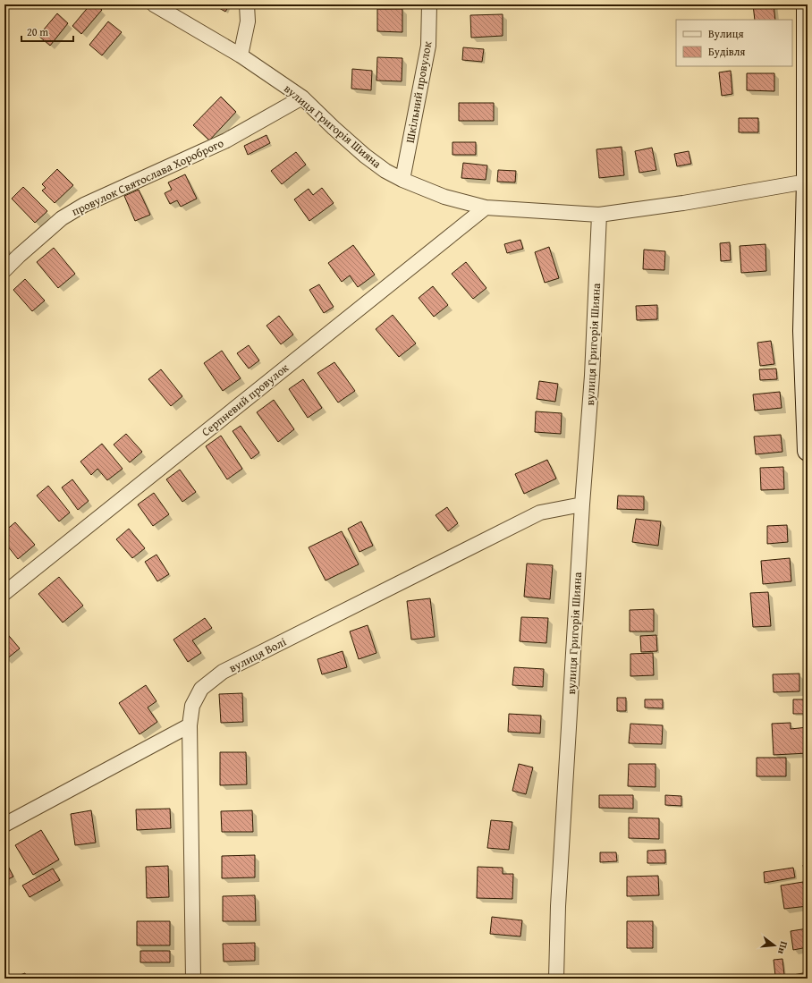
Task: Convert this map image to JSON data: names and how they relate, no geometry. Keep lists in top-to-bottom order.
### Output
{
  "streets": {
    "street": [
      "Шкільний провулок",
      "вулиця Григорія Шияна",
      "провулок Святослава Хороброго",
      "Серпневий провулок",
      "вулиця Волі"
    ]
  },
  "crossings": [
    ["Шкільний провулок", "вулиця Григорія Шияна"],
    ["вулиця Григорія Шияна", "провулок Святослава Хороброго"],
    ["вулиця Григорія Шияна", "Серпневий провулок"],
    ["вулиця Григорія Шияна", "вулиця Волі"]
  ],
  "legend": ["Вулиця", "Будівля"],
  "scale_bar": "20 m",
  "north": "right"
}
